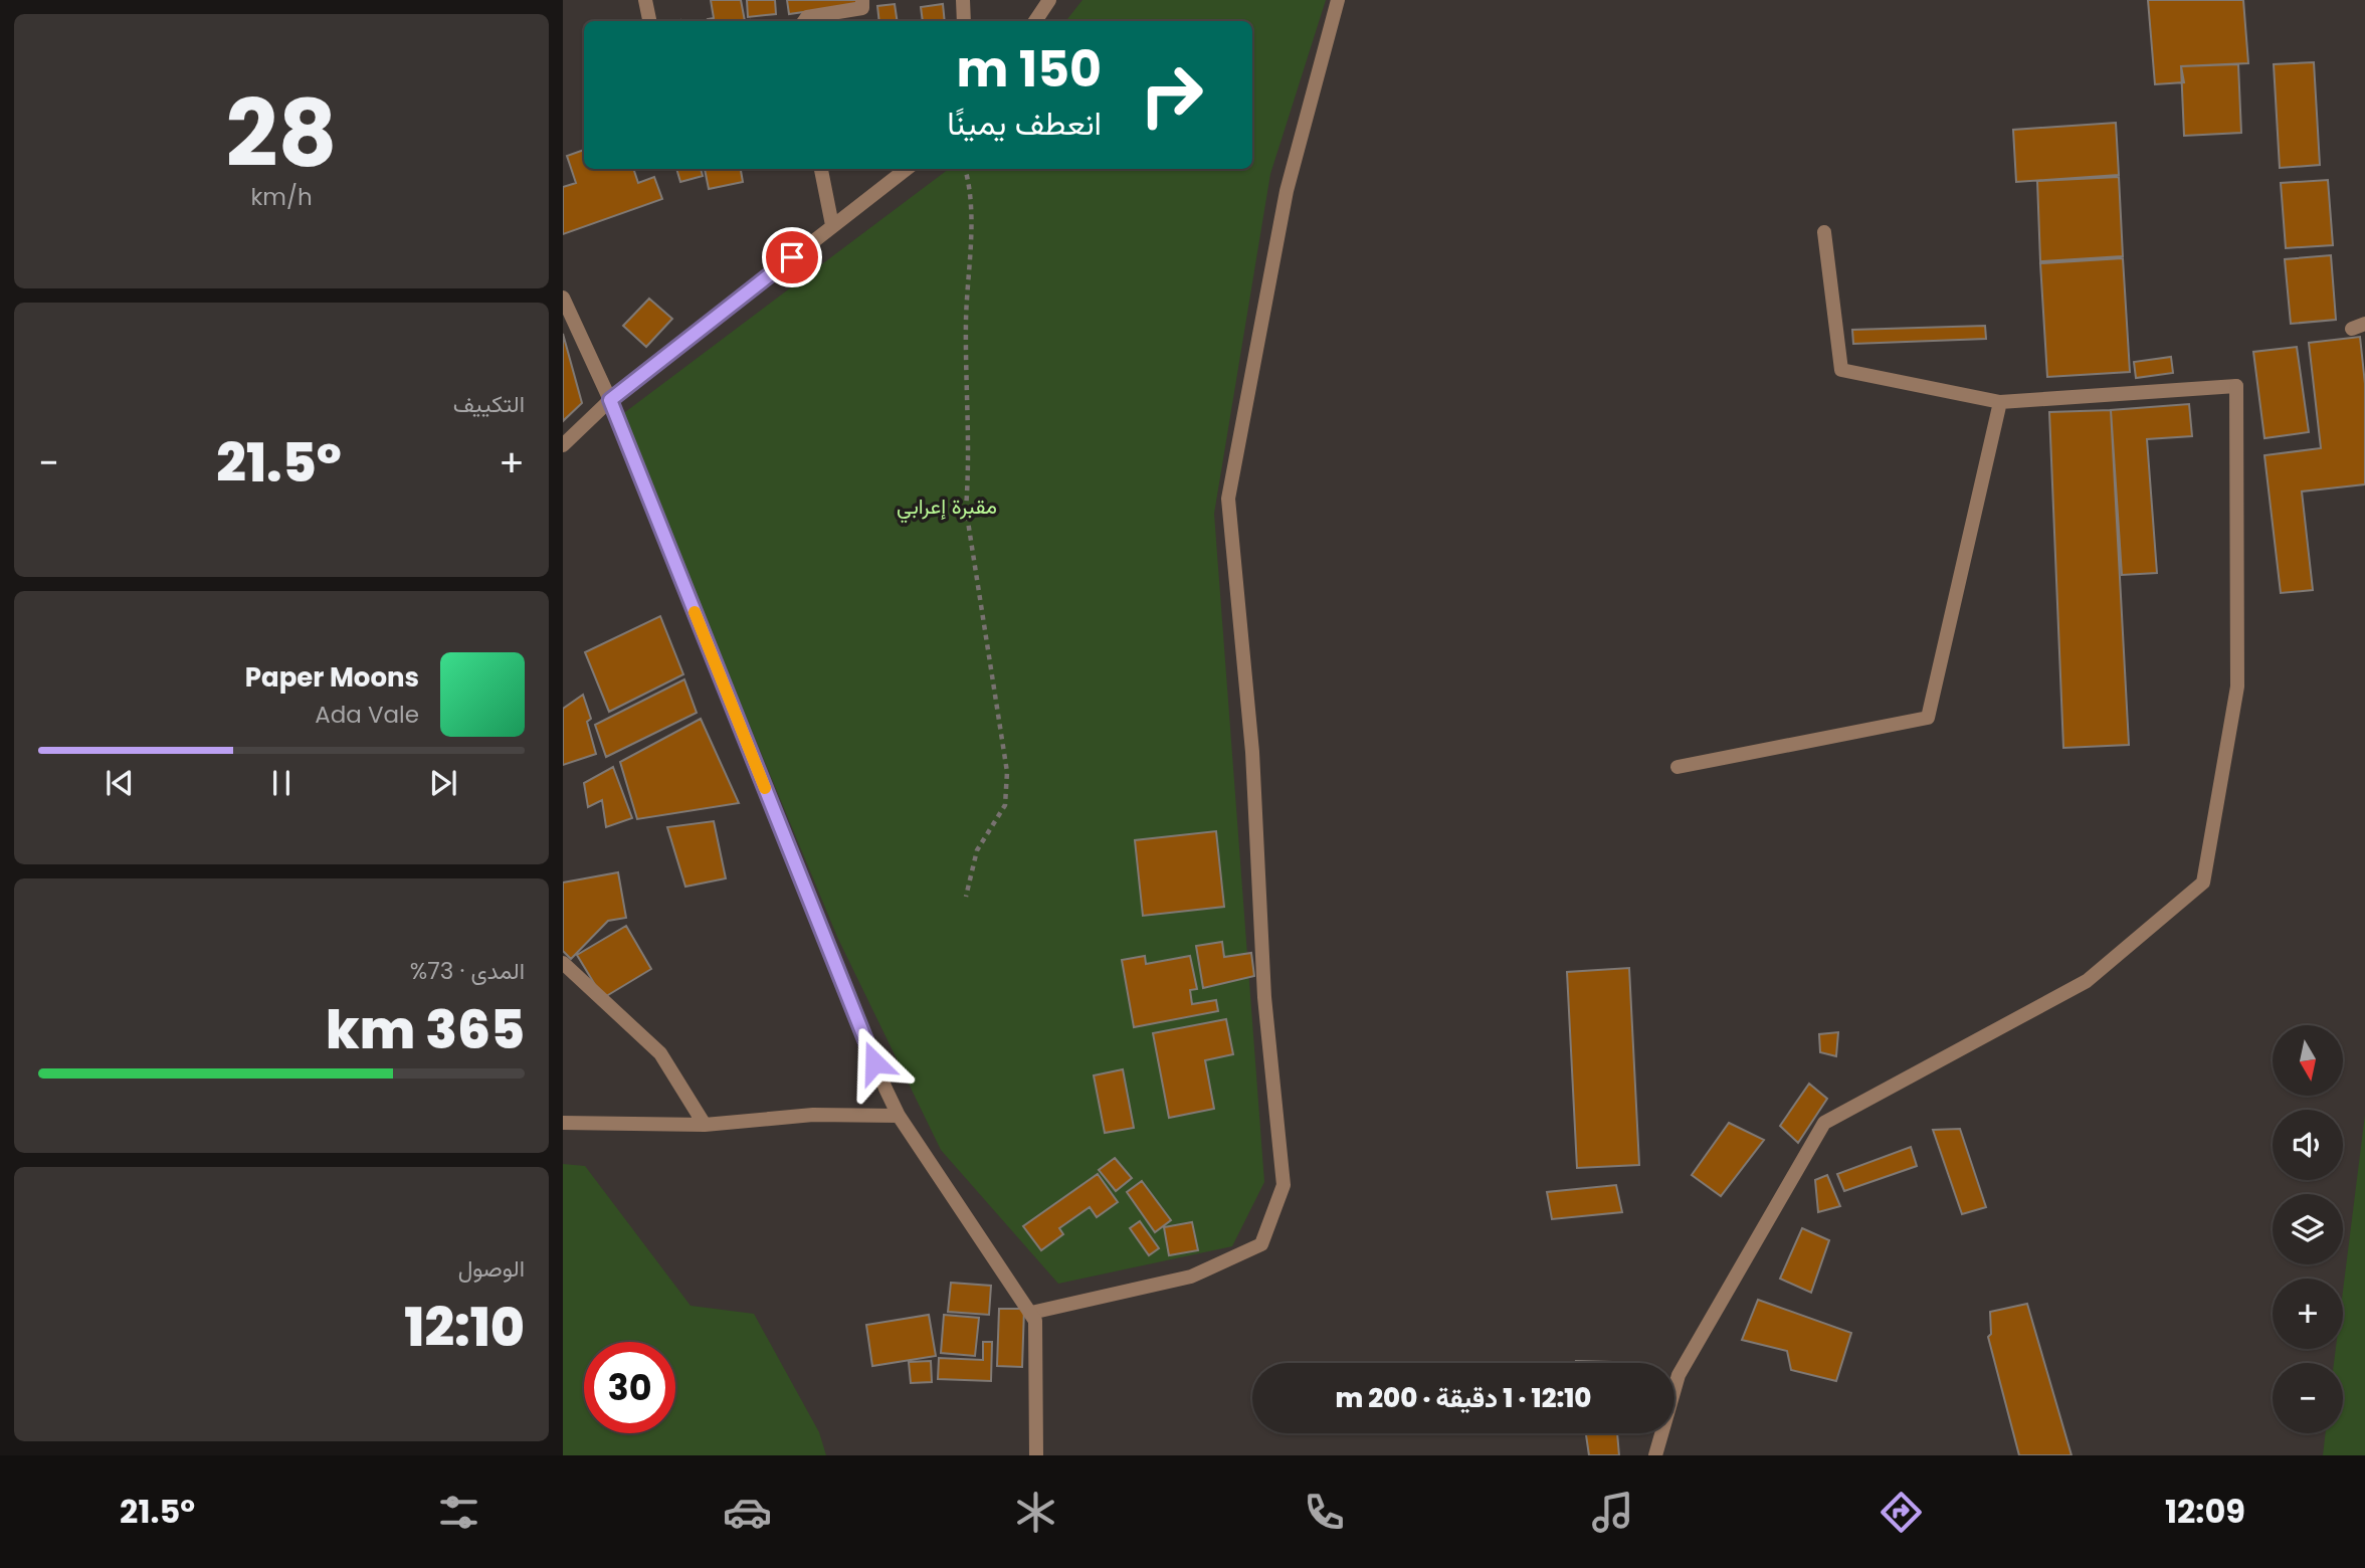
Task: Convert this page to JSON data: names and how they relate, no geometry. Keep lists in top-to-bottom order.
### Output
{
  "parks": ["مقبرة إعرابي"],
  "north": "bottom",
  "page": {
    "tile": [
      ["28", "km/h"],
      "التكييف",
      ["المدى · 73%", "365 km"],
      ["الوصول", "12:10"]
    ],
    "turn": ["150 m", "انعطف يمينًا"],
    "heat": ["−", "21.5°", "+"],
    "song": ["Paper Moons", "Ada Vale"],
    "map_buttons": ["+", "−"],
    "limit": "30",
    "trip": "12:10 · 1 دقيقة · 200 m",
    "tabs": ["12:09", "21.5°"]
  }
}
